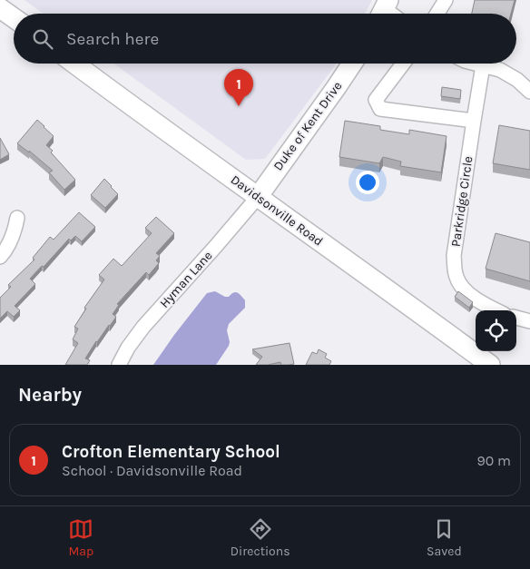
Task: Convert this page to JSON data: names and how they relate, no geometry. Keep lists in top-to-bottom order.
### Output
{
  "streets": {
    "main road": ["Duke of Kent Drive", "Davidsonville Road"],
    "street": ["Parkridge Circle", "Hyman Lane"]
  },
  "crossings": [
    ["Duke of Kent Drive", "Davidsonville Road"],
    ["Duke of Kent Drive", "Hyman Lane"],
    ["Davidsonville Road", "Hyman Lane"]
  ],
  "page": {
    "search": "Search here",
    "pins": "1",
    "heading": "Nearby",
    "list": [
      {
        "mark": "1",
        "name": "Crofton Elementary School",
        "note": "School · Davidsonville Road",
        "value": "90 m"
      }
    ],
    "nav": ["Map", "Directions", "Saved"]
  }
}
